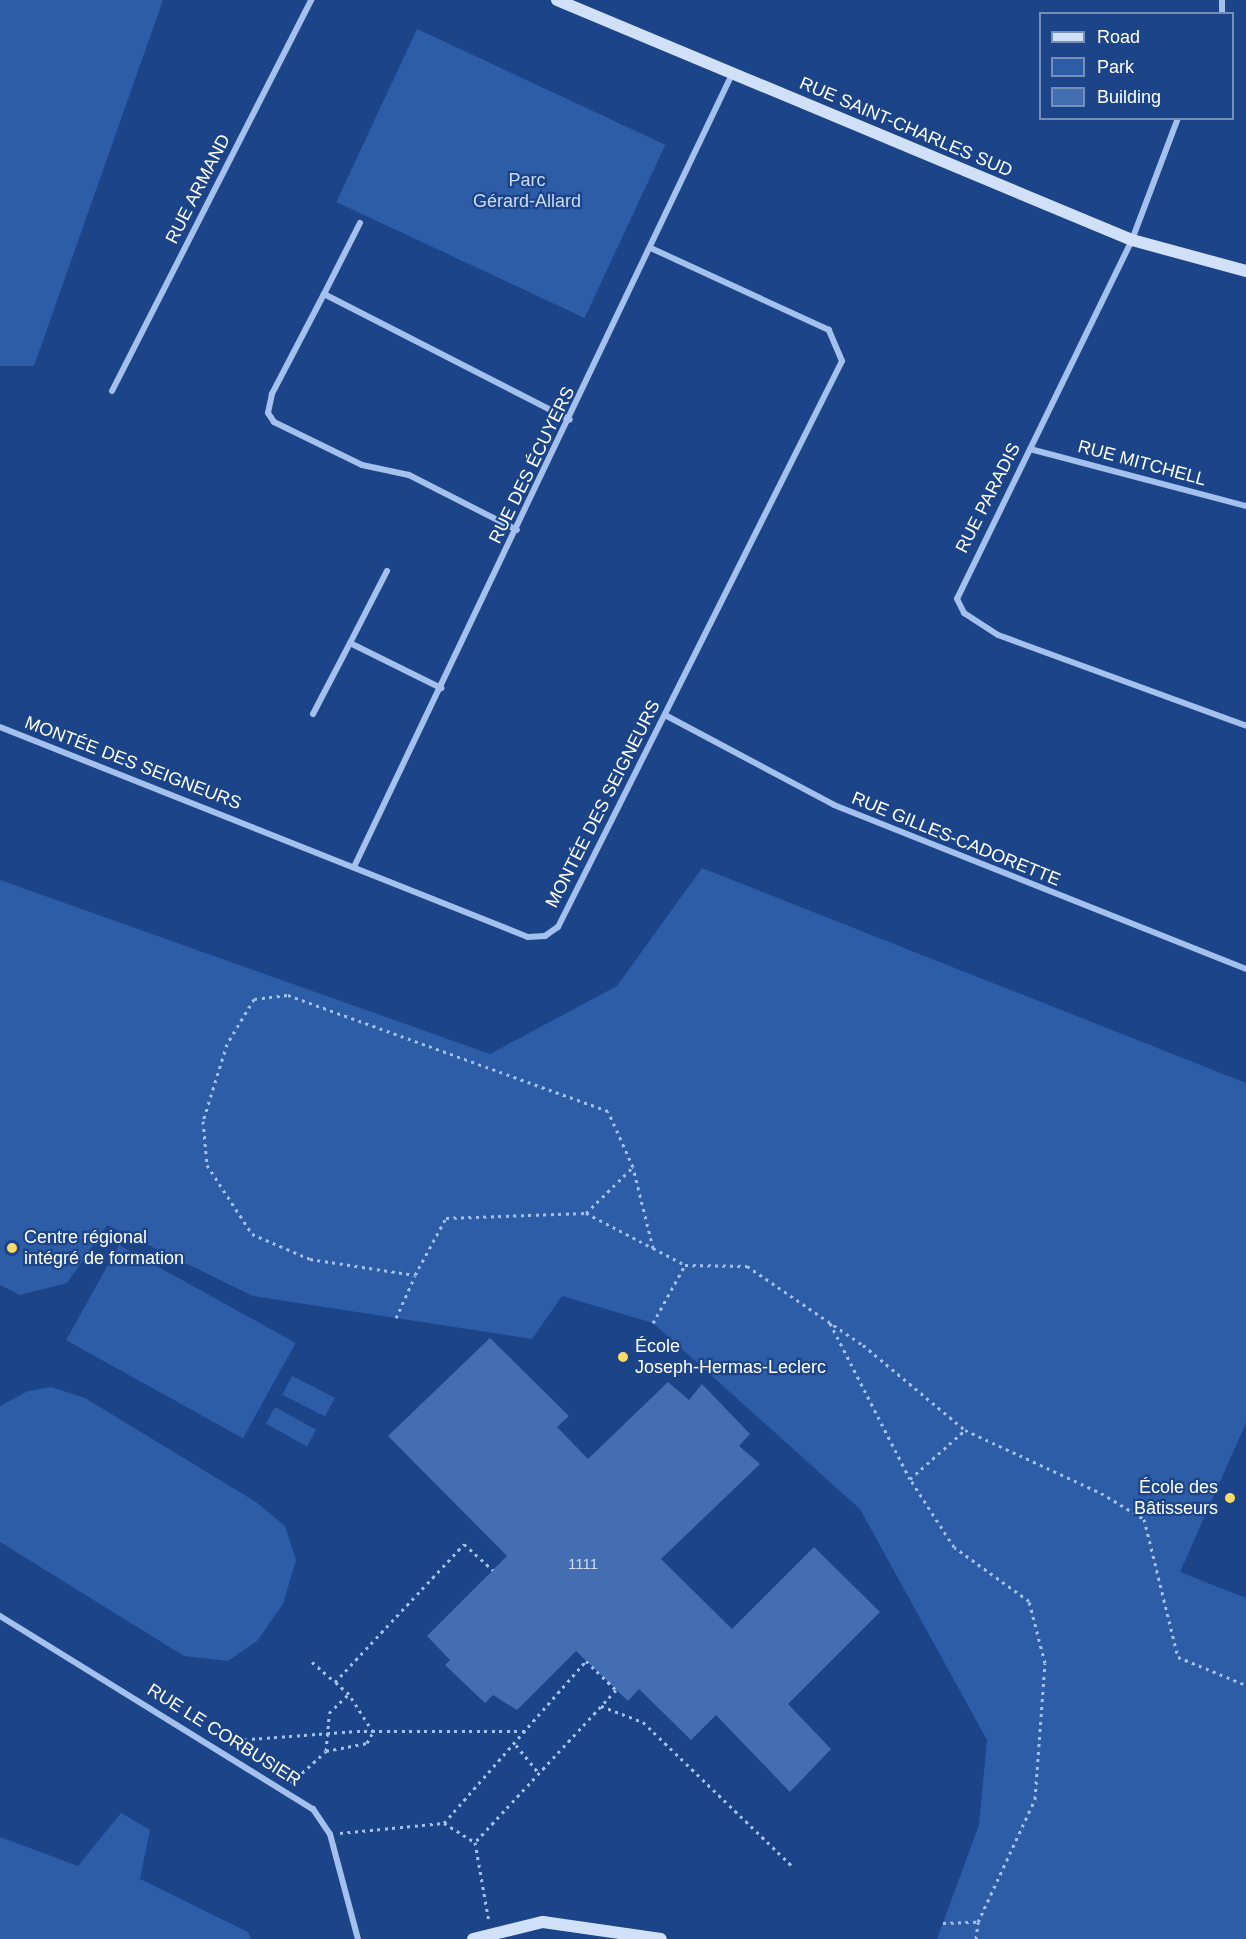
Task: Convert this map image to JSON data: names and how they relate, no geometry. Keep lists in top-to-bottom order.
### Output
{
  "streets": {
    "street": [
      "RUE SAINT-CHARLES SUD",
      "RUE ARMAND",
      "RUE MITCHELL",
      "RUE DES ÉCUYERS",
      "RUE PARADIS",
      "MONTÉE DES SEIGNEURS",
      "RUE GILLES-CADORETTE",
      "RUE LE CORBUSIER"
    ]
  },
  "crossings": [
    ["RUE SAINT-CHARLES SUD", "RUE DES ÉCUYERS"],
    ["RUE SAINT-CHARLES SUD", "RUE PARADIS"],
    ["RUE MITCHELL", "RUE PARADIS"],
    ["RUE DES ÉCUYERS", "MONTÉE DES SEIGNEURS"],
    ["MONTÉE DES SEIGNEURS", "RUE GILLES-CADORETTE"]
  ],
  "parks": ["Parc Gérard-Allard"],
  "places": ["Centre régional intégré de formation", "École Joseph-Hermas-Leclerc", "École des Bâtisseurs"],
  "house_numbers": ["1111"],
  "legend": ["Road", "Park", "Building"]
}
